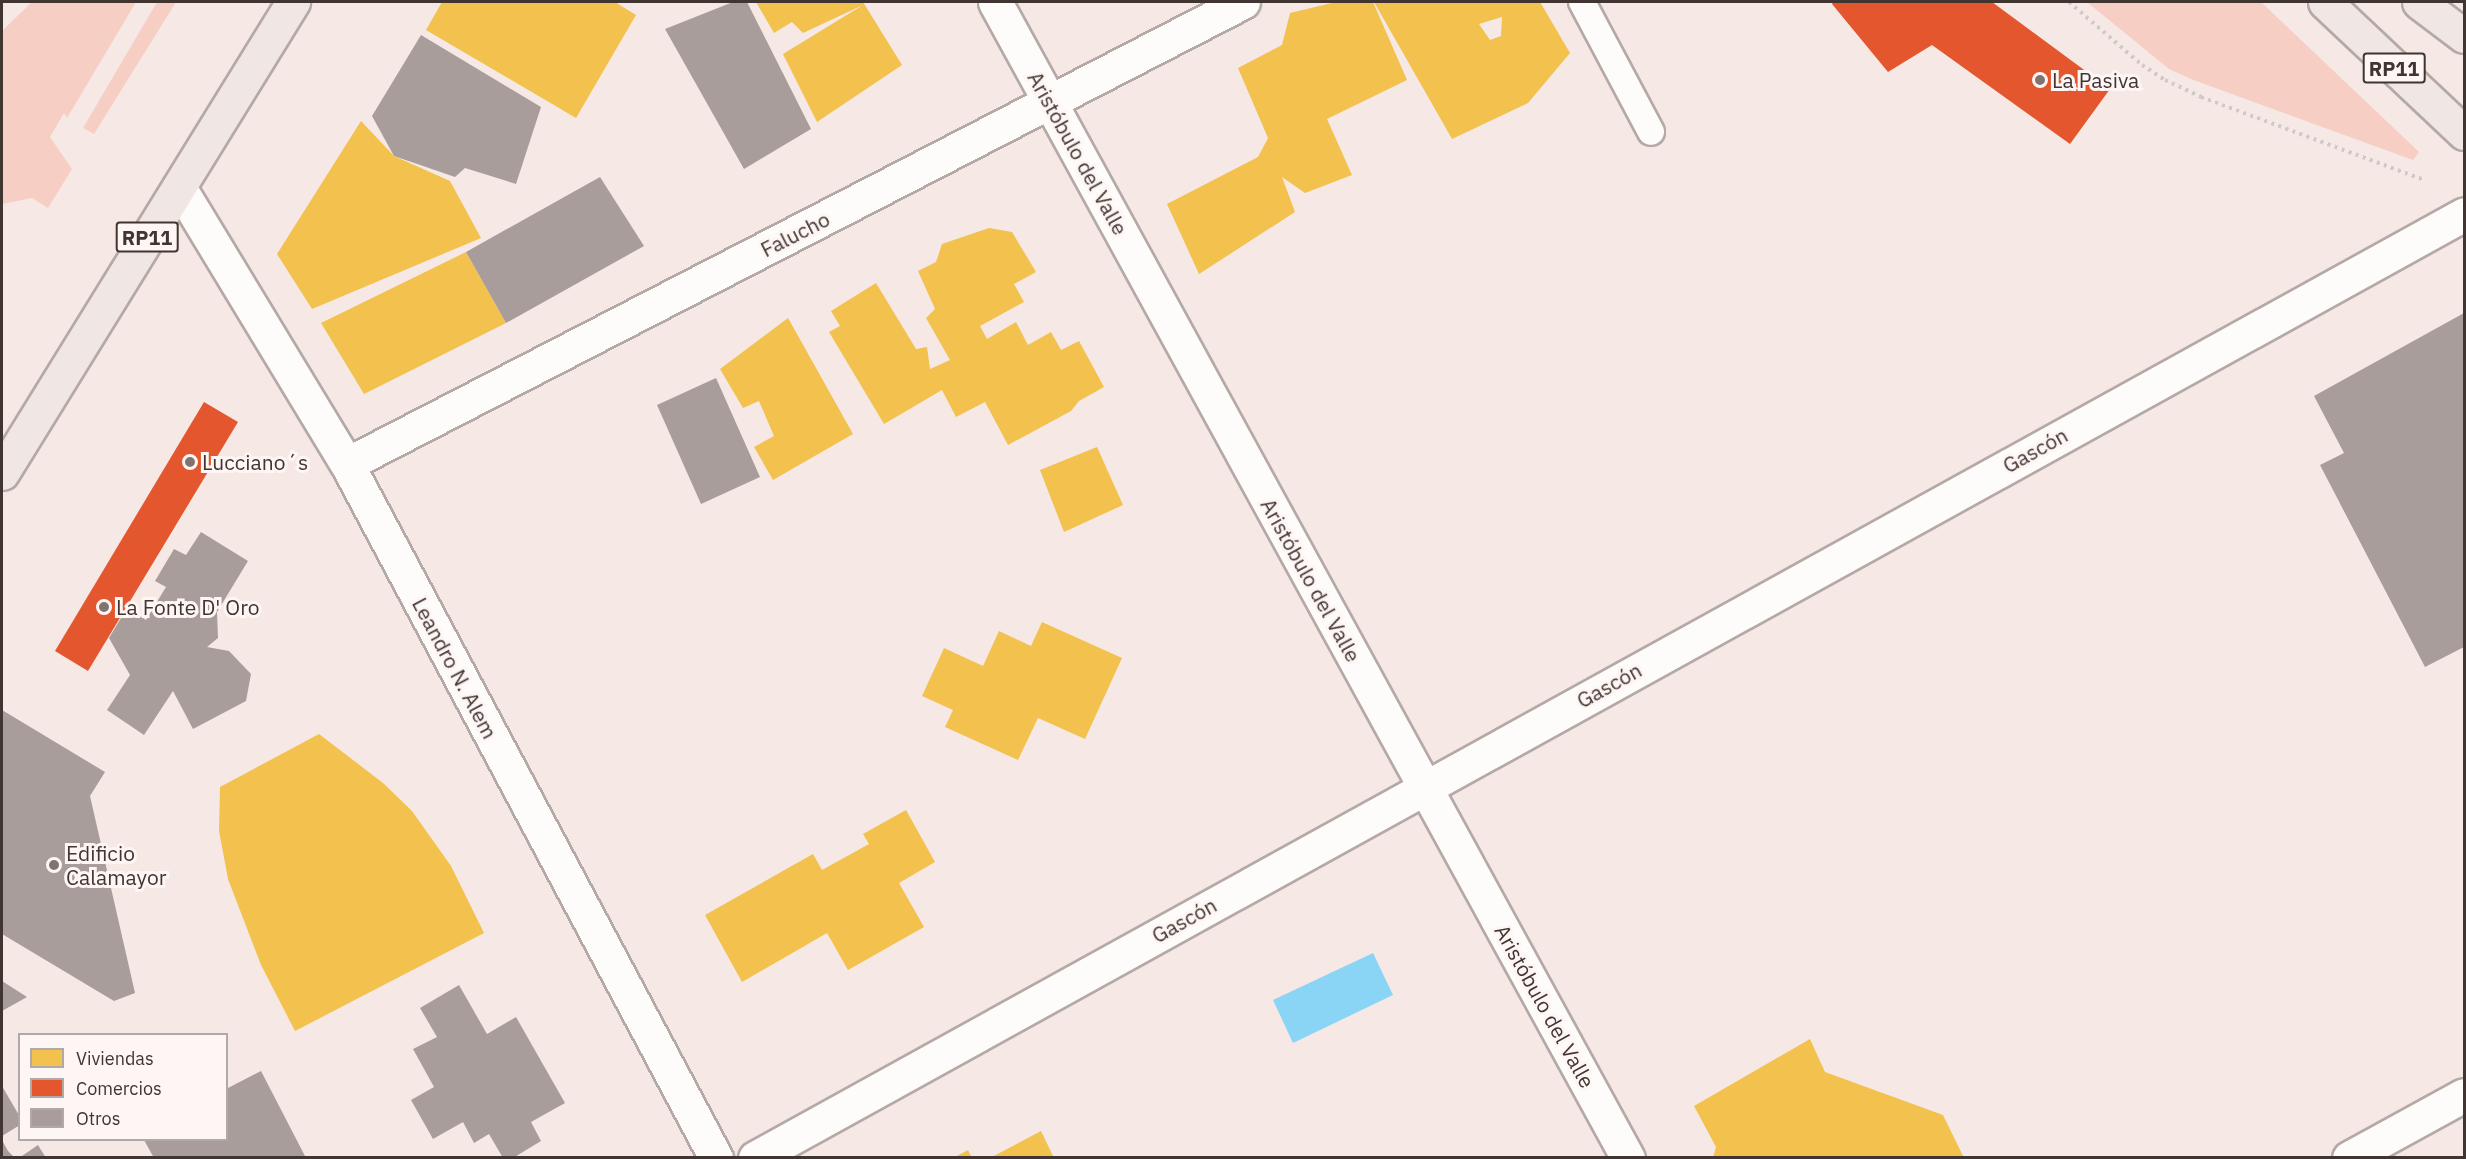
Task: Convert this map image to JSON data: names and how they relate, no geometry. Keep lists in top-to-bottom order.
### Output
{
  "streets": {
    "main road": ["RP11"],
    "street": [
      "Aristóbulo del Valle",
      "Falucho",
      "Gascón",
      "Leandro N. Alem"
    ]
  },
  "crossings": [
    ["RP11", "Leandro N. Alem"],
    ["Aristóbulo del Valle", "Falucho"],
    ["Aristóbulo del Valle", "Gascón"],
    ["Falucho", "Leandro N. Alem"]
  ],
  "places": [
    "La Pasiva",
    "Lucciano´s",
    "La Fonte D' Oro",
    "Edificio Calamayor"
  ],
  "legend": ["Viviendas", "Comercios", "Otros"]
}
